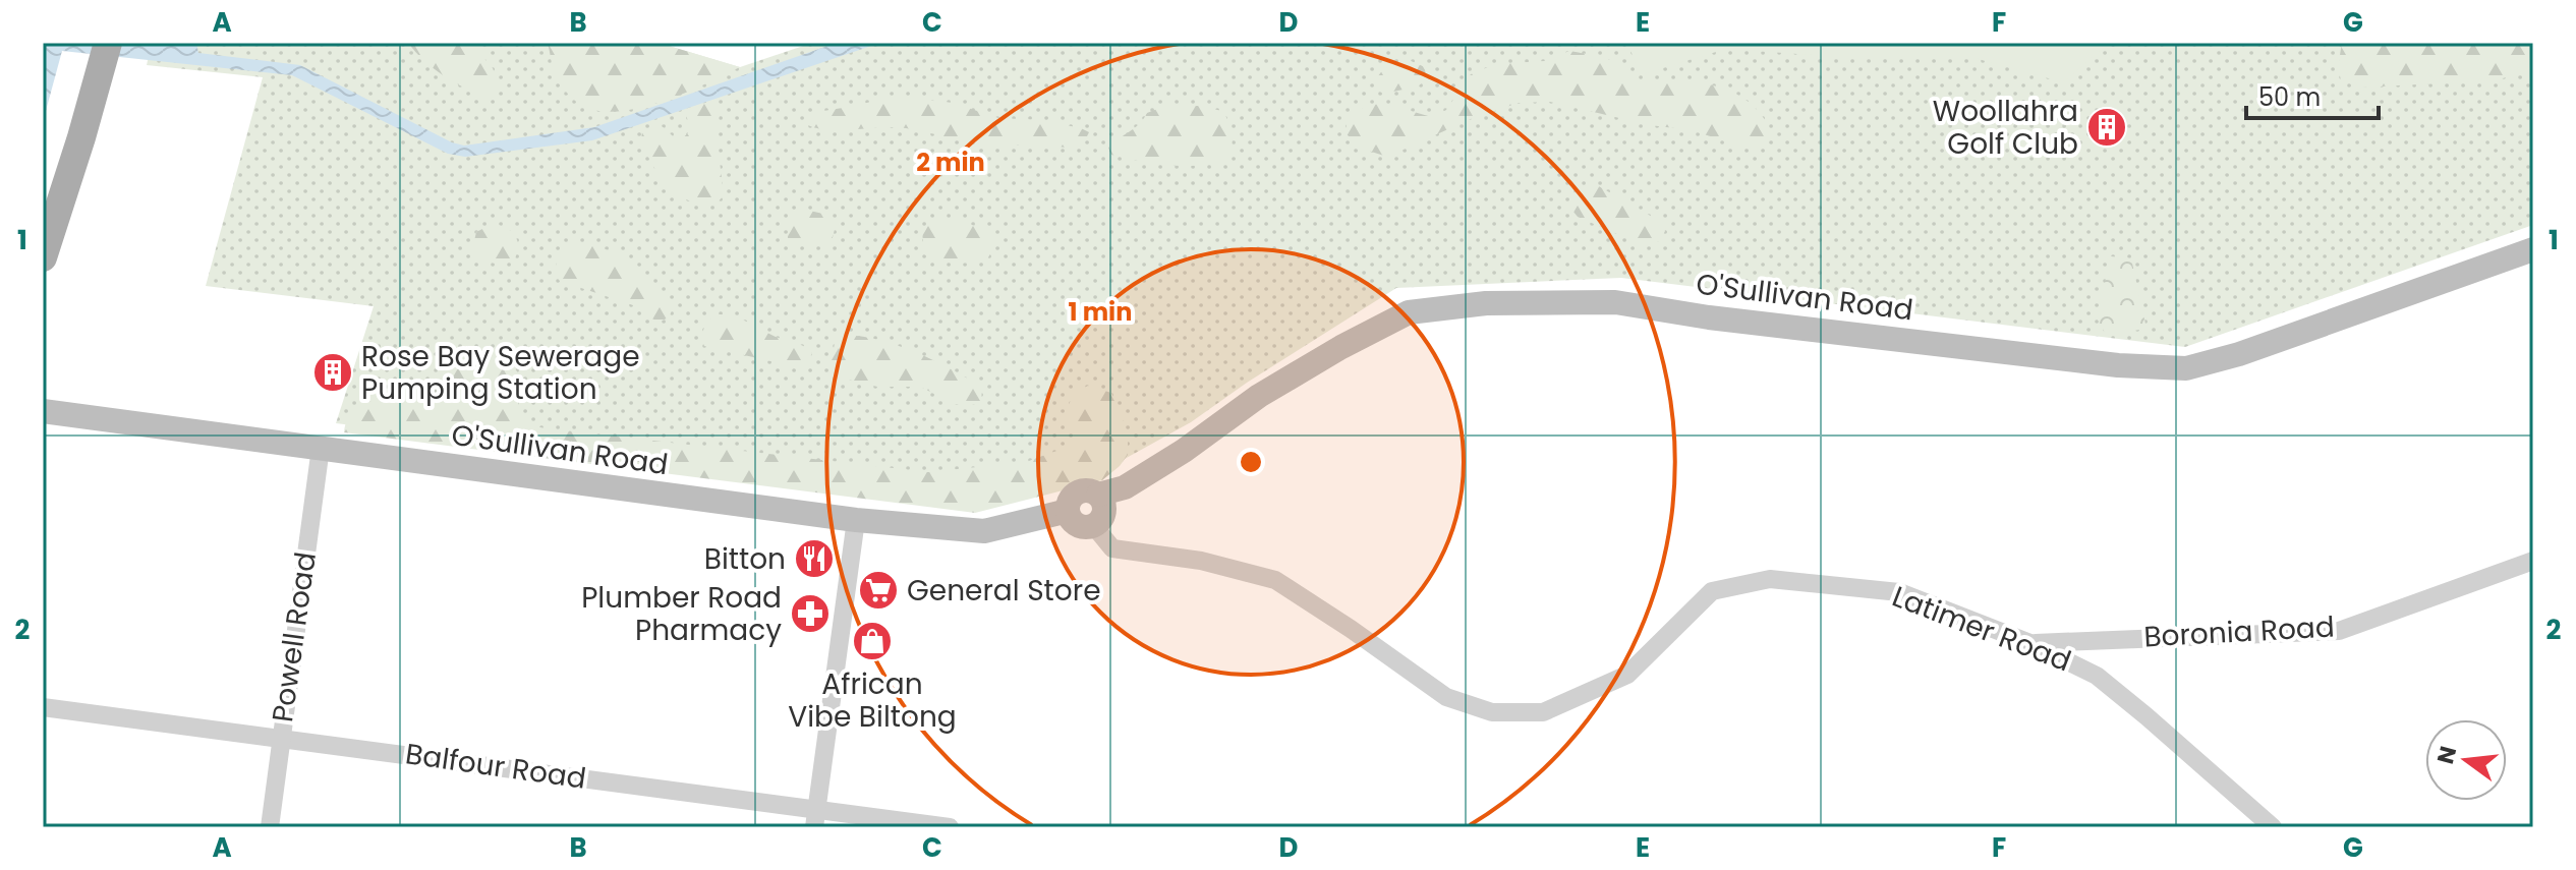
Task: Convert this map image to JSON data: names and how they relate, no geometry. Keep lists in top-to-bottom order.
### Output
{
  "streets": {
    "main road": ["O'Sullivan Road"],
    "street": [
      "Latimer Road",
      "Boronia Road",
      "Powell Road",
      "Balfour Road"
    ]
  },
  "crossings": [
    ["O'Sullivan Road", "Latimer Road"],
    ["O'Sullivan Road", "Powell Road"],
    ["Latimer Road", "Boronia Road"],
    ["Powell Road", "Balfour Road"]
  ],
  "places": {
    "building": ["Woollahra Golf Club", "Rose Bay Sewerage Pumping Station"],
    "restaurant": ["Bitton"],
    "supermarket": ["General Store"],
    "pharmacy": ["Plumber Road Pharmacy"],
    "shop": ["African Vibe Biltong"]
  },
  "scale_bar": "50 m",
  "north": "left",
  "grid": {
    "columns": [
      "A",
      "B",
      "C",
      "D",
      "E",
      "F",
      "G"
    ],
    "rows": ["1", "2"]
  },
  "rings": ["2 min", "1 min"]
}
